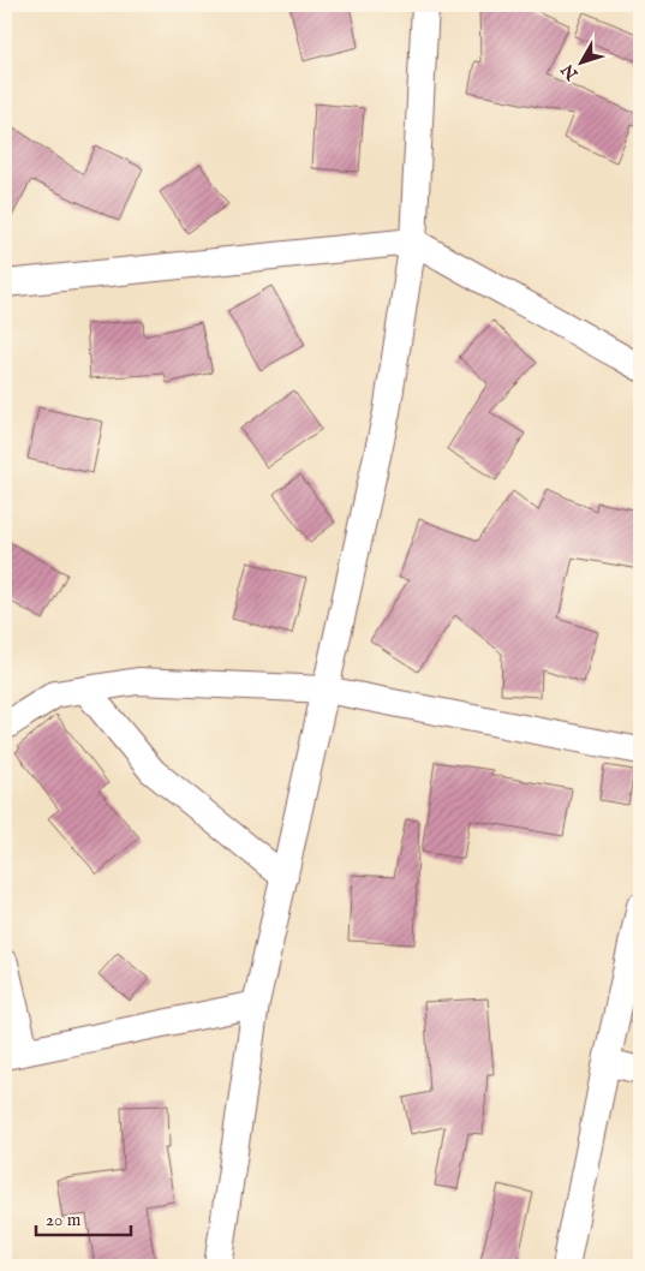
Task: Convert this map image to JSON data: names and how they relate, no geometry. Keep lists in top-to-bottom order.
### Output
{
  "scale_bar": "20 m",
  "north": "bottom left"
}
